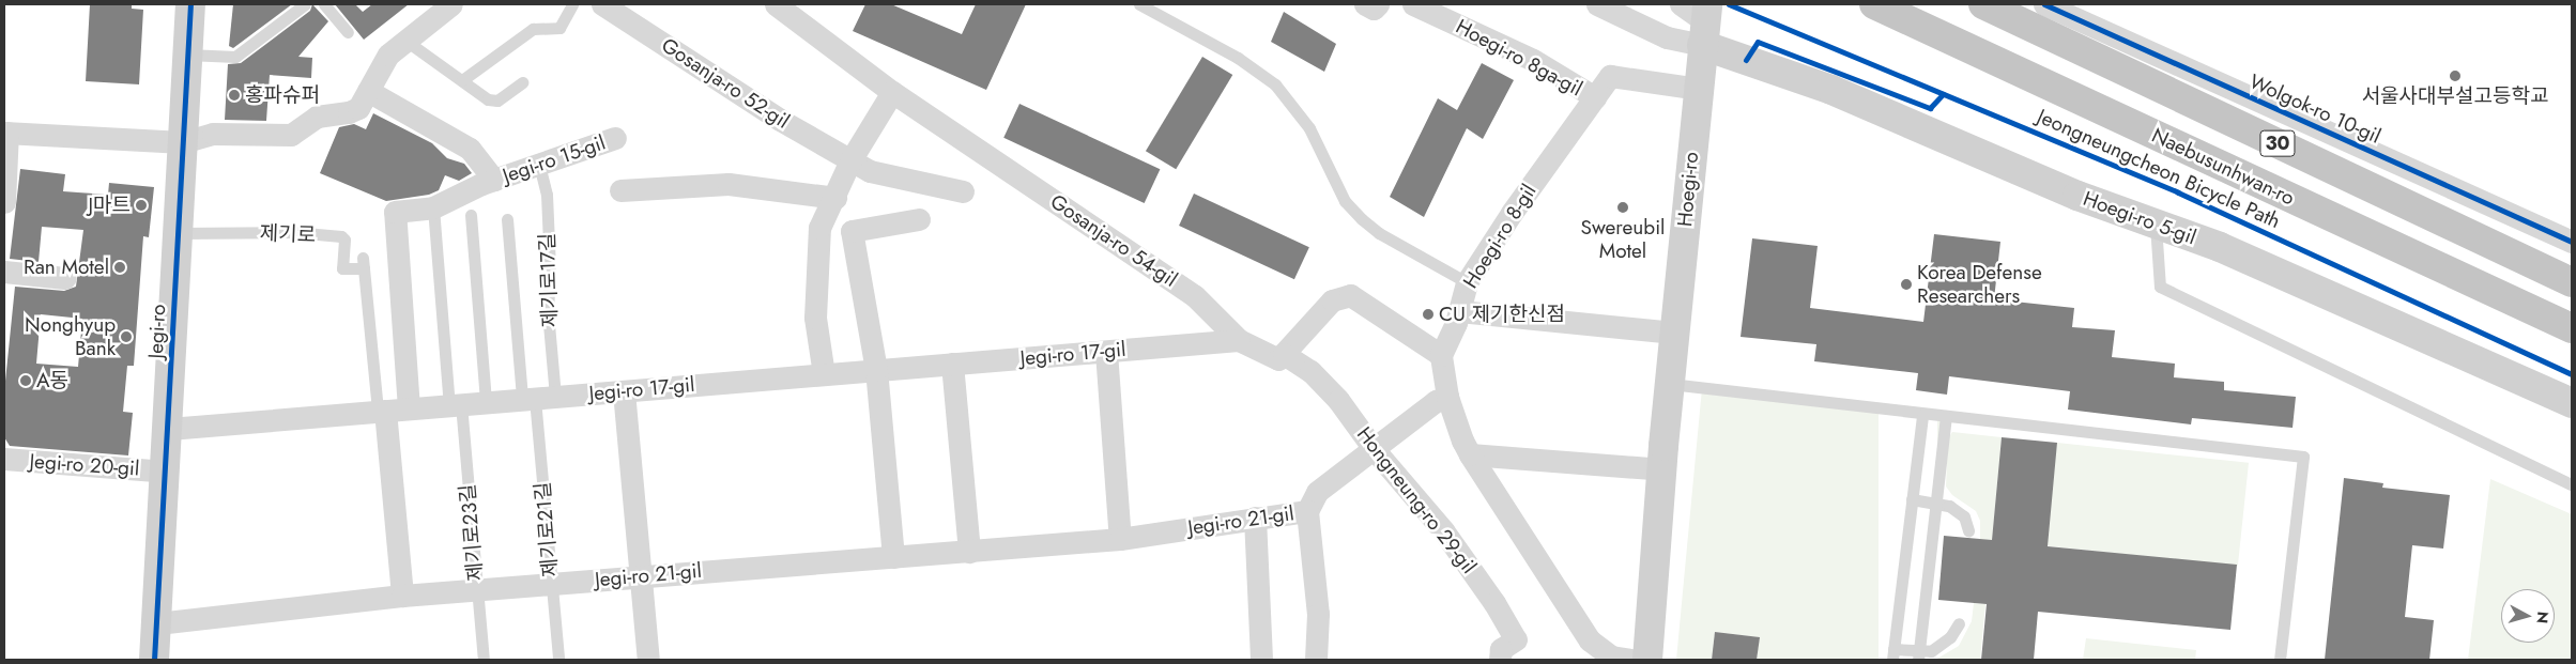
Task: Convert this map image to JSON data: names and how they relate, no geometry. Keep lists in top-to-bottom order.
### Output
{
  "streets": {
    "highway": ["30", "Naebusunhwan-ro"],
    "main road": ["Hoegi-ro", "Hoegi-ro 5-gil", "Jegi-ro"],
    "street": [
      "Hoegi-ro 8ga-gil",
      "Gosanja-ro 52-gil",
      "Wolgok-ro 10-gil",
      "Jegi-ro 15-gil",
      "Hoegi-ro 8-gil",
      "Gosanja-ro 54-gil",
      "Jegi-ro 17-gil",
      "Jegi-ro 20-gil",
      "Hongneung-ro 29-gil",
      "Jegi-ro 21-gil"
    ],
    "lane": [
      "제기로",
      "제기로17길",
      "제기로21길",
      "제기로23길"
    ],
    "cycle path": ["Jeongneungcheon Bicycle Path"]
  },
  "crossings": [
    ["Hoegi-ro 8ga-gil", "Hoegi-ro 8-gil"],
    ["Jegi-ro 15-gil", "제기로17길"],
    ["Jegi-ro 15-gil", "Jegi-ro 17-gil"],
    ["Hoegi-ro", "Hoegi-ro 5-gil"],
    ["Hoegi-ro", "Hoegi-ro 8-gil"],
    ["제기로", "Jegi-ro"],
    ["제기로", "Jegi-ro 17-gil"],
    ["Gosanja-ro 54-gil", "Jegi-ro 17-gil"],
    ["Gosanja-ro 54-gil", "Hongneung-ro 29-gil"],
    ["제기로17길", "Jegi-ro 17-gil"],
    ["제기로17길", "제기로21길"],
    ["Jegi-ro", "Jegi-ro 17-gil"],
    ["Jegi-ro", "Jegi-ro 20-gil"],
    ["Jegi-ro", "Jegi-ro 21-gil"],
    ["Jegi-ro 17-gil", "제기로21길"],
    ["Jegi-ro 17-gil", "제기로23길"],
    ["Hongneung-ro 29-gil", "Jegi-ro 21-gil"],
    ["Jegi-ro 21-gil", "제기로21길"],
    ["Jegi-ro 21-gil", "제기로23길"]
  ],
  "places": [
    "서울사대부설고등학교",
    "홍파슈퍼",
    "J마트",
    "Swereubil Motel",
    "Ran Motel",
    "Korea Defense Researchers",
    "CU 제기한신점",
    "Nonghyup Bank",
    "A동"
  ],
  "north": "right"
}
